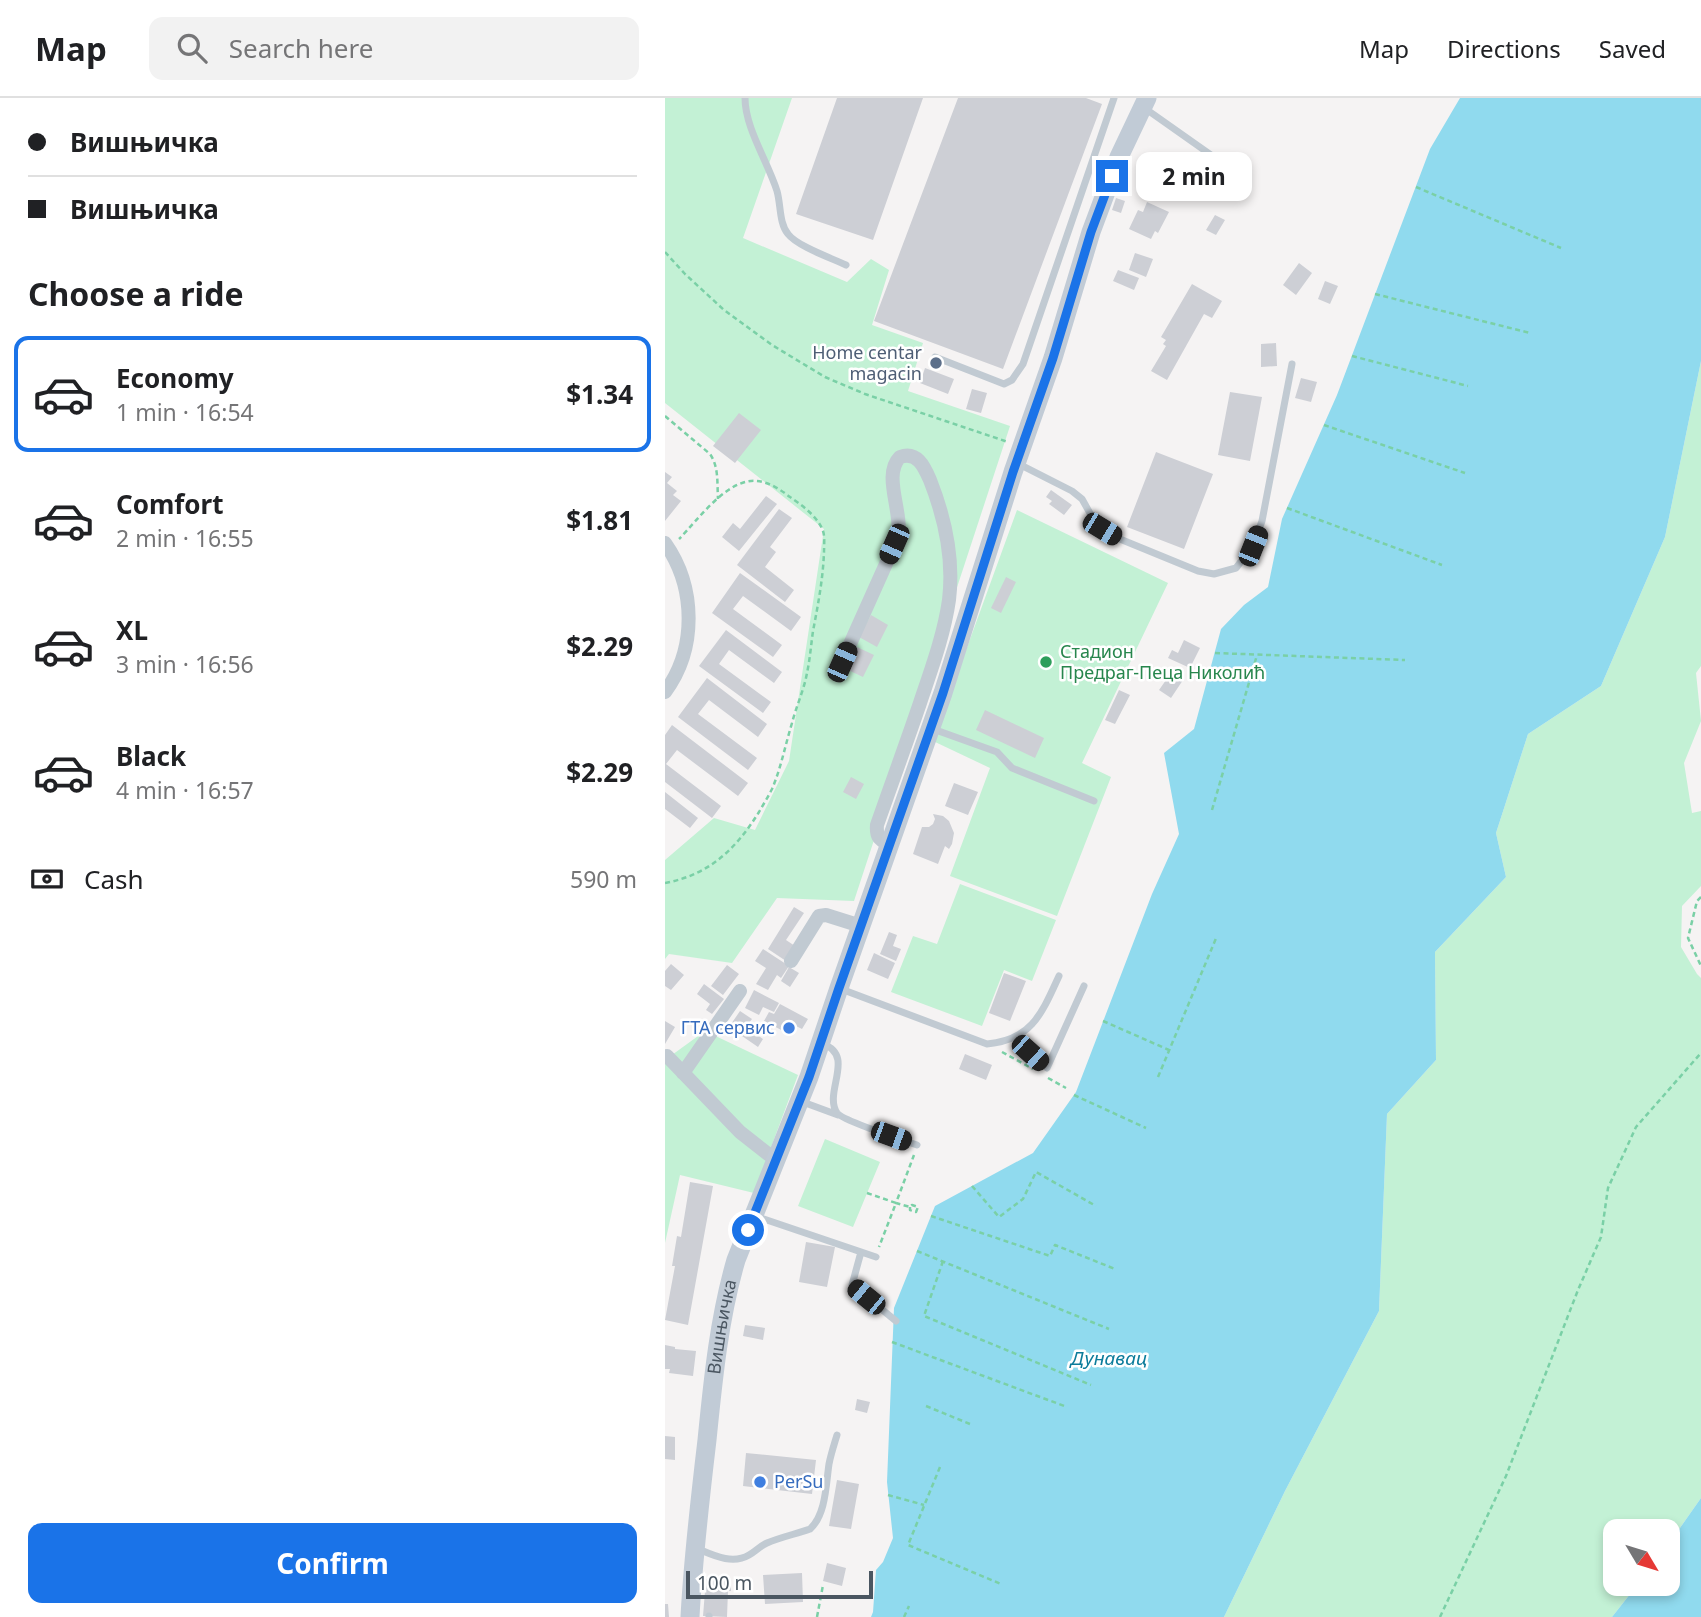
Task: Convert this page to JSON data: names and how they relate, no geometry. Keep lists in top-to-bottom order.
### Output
{
  "streets": {
    "street": ["Вишњичка"]
  },
  "water": ["Дунавац"],
  "places": [
    "Home centar magacin",
    "Стадион Предраг-Пеца Николић",
    "ГТА сервис",
    "PerSu"
  ],
  "scale_bar": "100 m",
  "north": "bottom right",
  "page": {
    "header": "Map",
    "search": "Search here",
    "nav": ["Map", "Directions", "Saved"],
    "banner": ["Вишњичка", "Вишњичка"],
    "bubble": "2 min",
    "heading": "Choose a ride",
    "list": [
      {
        "name": "Economy",
        "note": "1 min · 16:54",
        "value": "$1.34"
      },
      {
        "name": "Comfort",
        "note": "2 min · 16:55",
        "value": "$1.81"
      },
      {
        "name": "XL",
        "note": "3 min · 16:56",
        "value": "$2.29"
      },
      {
        "name": "Black",
        "note": "4 min · 16:57",
        "value": "$2.29"
      }
    ],
    "pay": ["Cash", "590 m"],
    "buttons": "Confirm",
    "scale": "100 m"
  }
}
